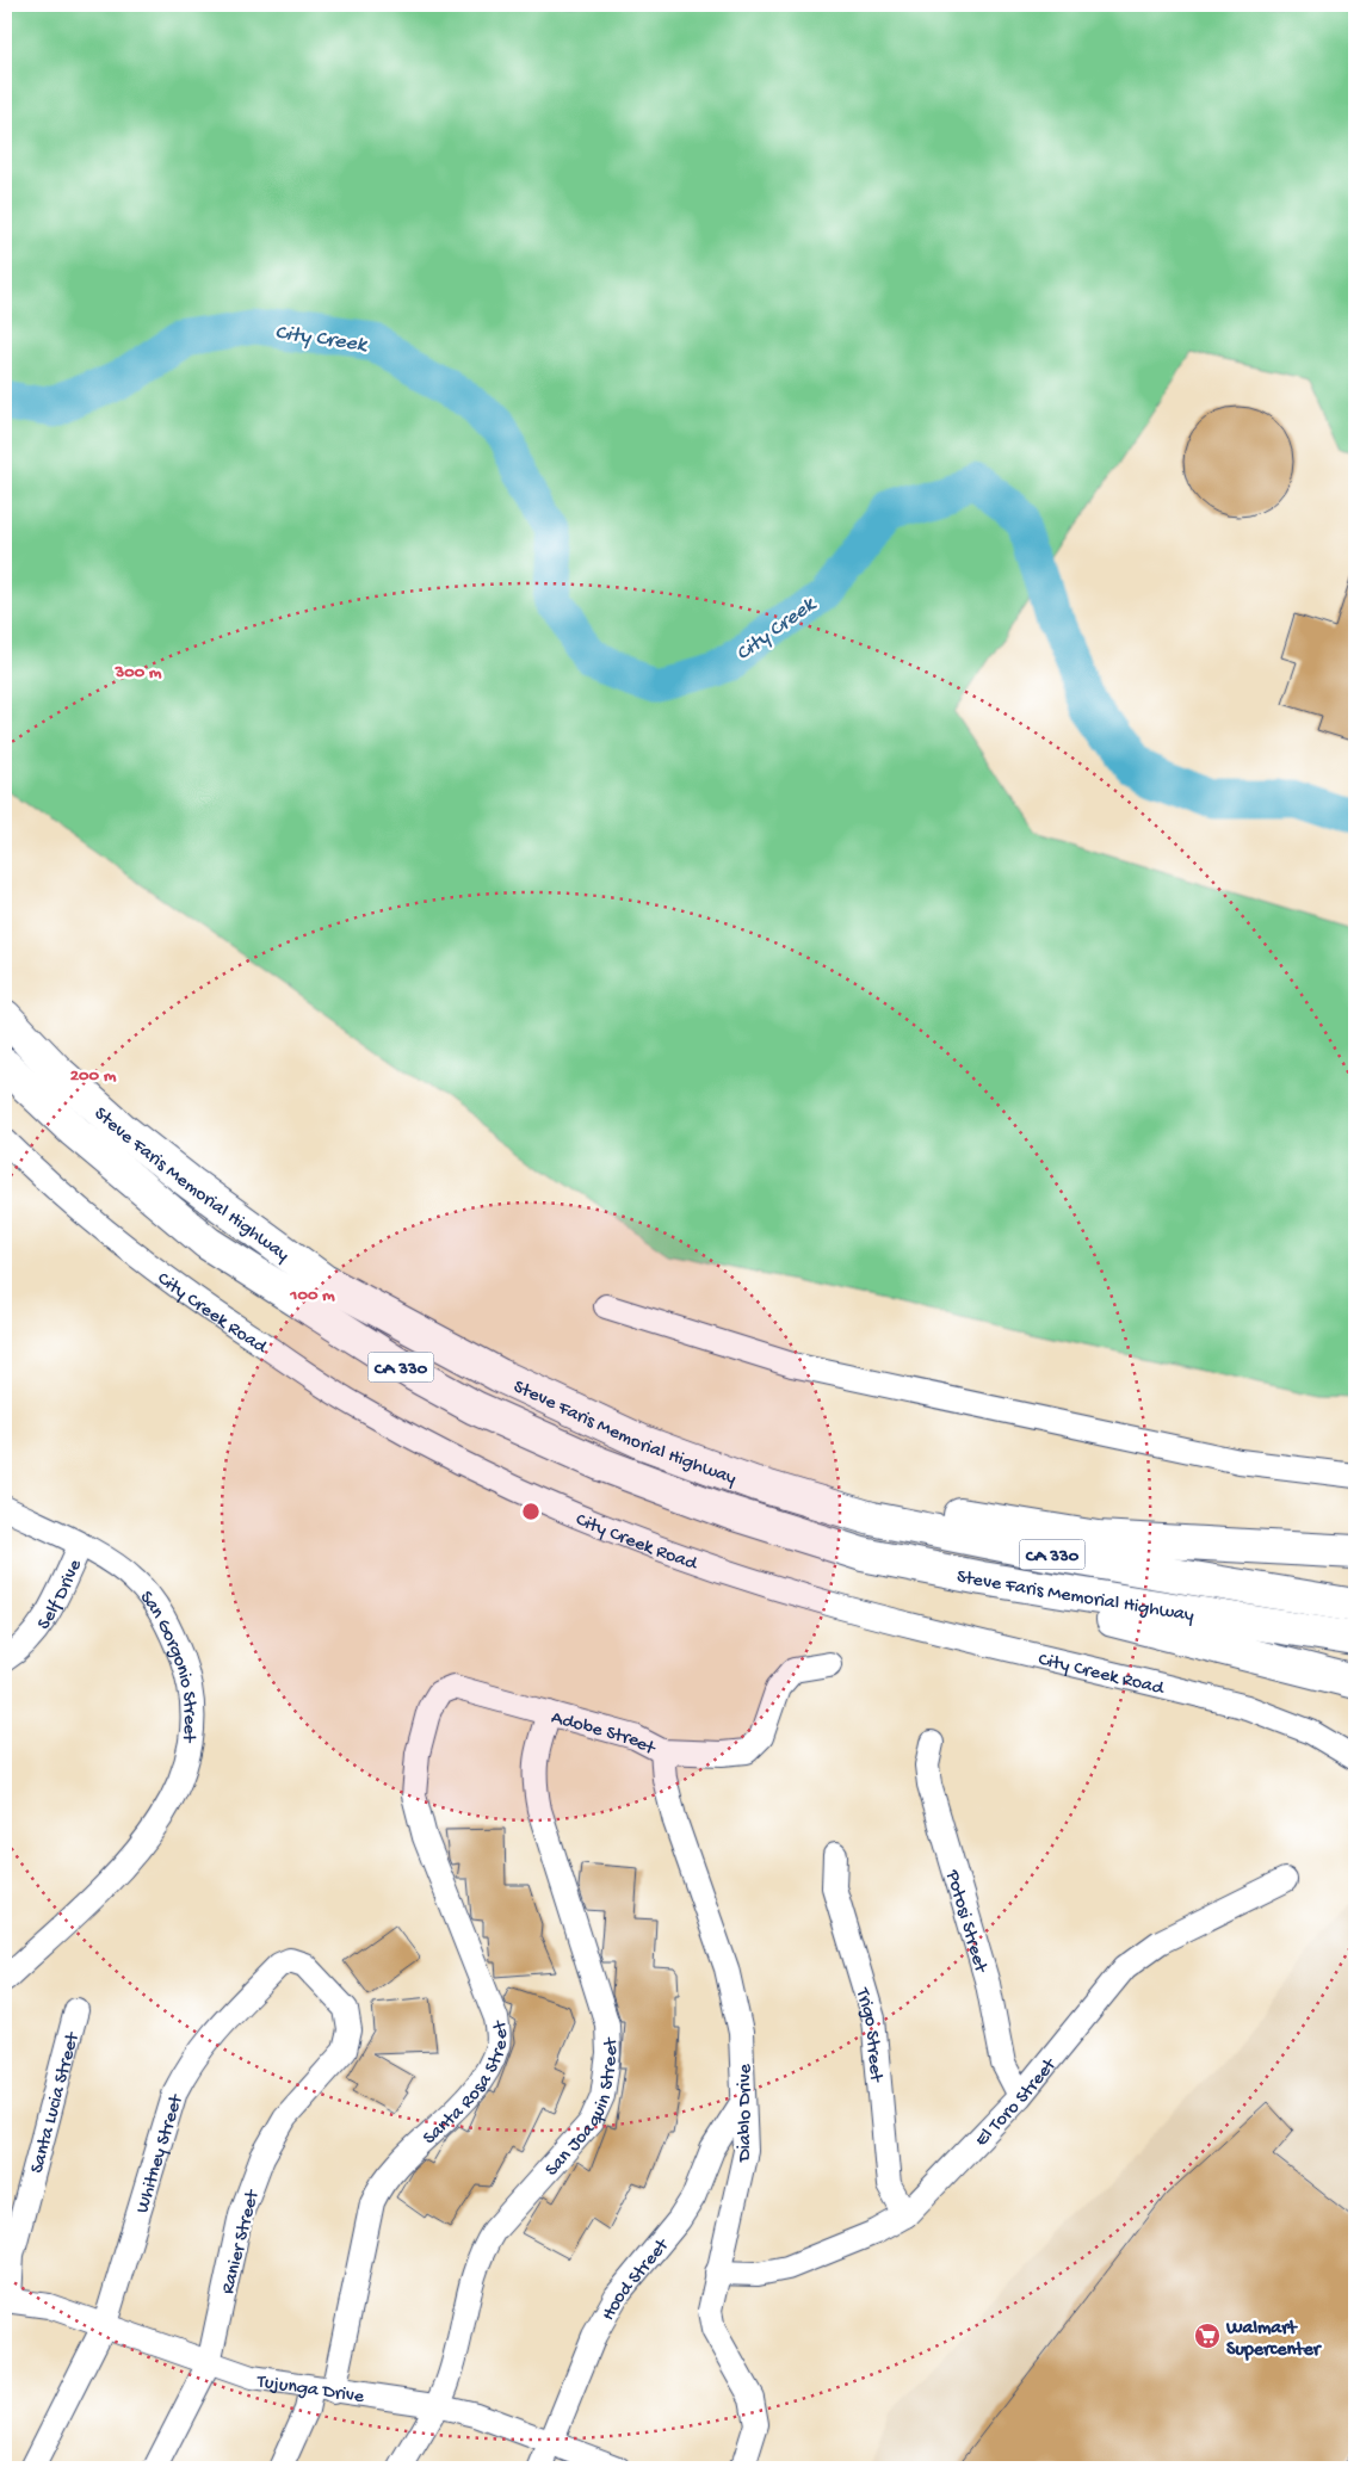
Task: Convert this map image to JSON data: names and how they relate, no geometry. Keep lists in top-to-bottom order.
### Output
{
  "streets": {
    "highway": ["Steve Faris Memorial Highway", "CA 330"],
    "street": [
      "City Creek Road",
      "Self Drive",
      "San Gorgonio Street",
      "Adobe Street",
      "Potosi Street",
      "Trigo Street",
      "Santa Rosa Street",
      "El Toro Street",
      "Santa Lucia Street",
      "San Joaquin Street",
      "Diablo Drive",
      "Whitney Street",
      "Ranier Street",
      "Hood Street",
      "Tujunga Drive"
    ]
  },
  "crossings": [
    ["Self Drive", "San Gorgonio Street"],
    ["Adobe Street", "Santa Rosa Street"],
    ["Adobe Street", "San Joaquin Street"],
    ["Adobe Street", "Diablo Drive"],
    ["Potosi Street", "El Toro Street"],
    ["Trigo Street", "El Toro Street"],
    ["Santa Rosa Street", "Tujunga Drive"],
    ["El Toro Street", "Diablo Drive"],
    ["Santa Lucia Street", "Tujunga Drive"],
    ["San Joaquin Street", "Tujunga Drive"],
    ["Diablo Drive", "Hood Street"],
    ["Whitney Street", "Ranier Street"],
    ["Whitney Street", "Tujunga Drive"],
    ["Ranier Street", "Tujunga Drive"],
    ["Hood Street", "Tujunga Drive"]
  ],
  "water": ["City Creek"],
  "places": {
    "supermarket": ["Walmart Supercenter"]
  },
  "rings": ["300 m", "200 m", "100 m"]
}
